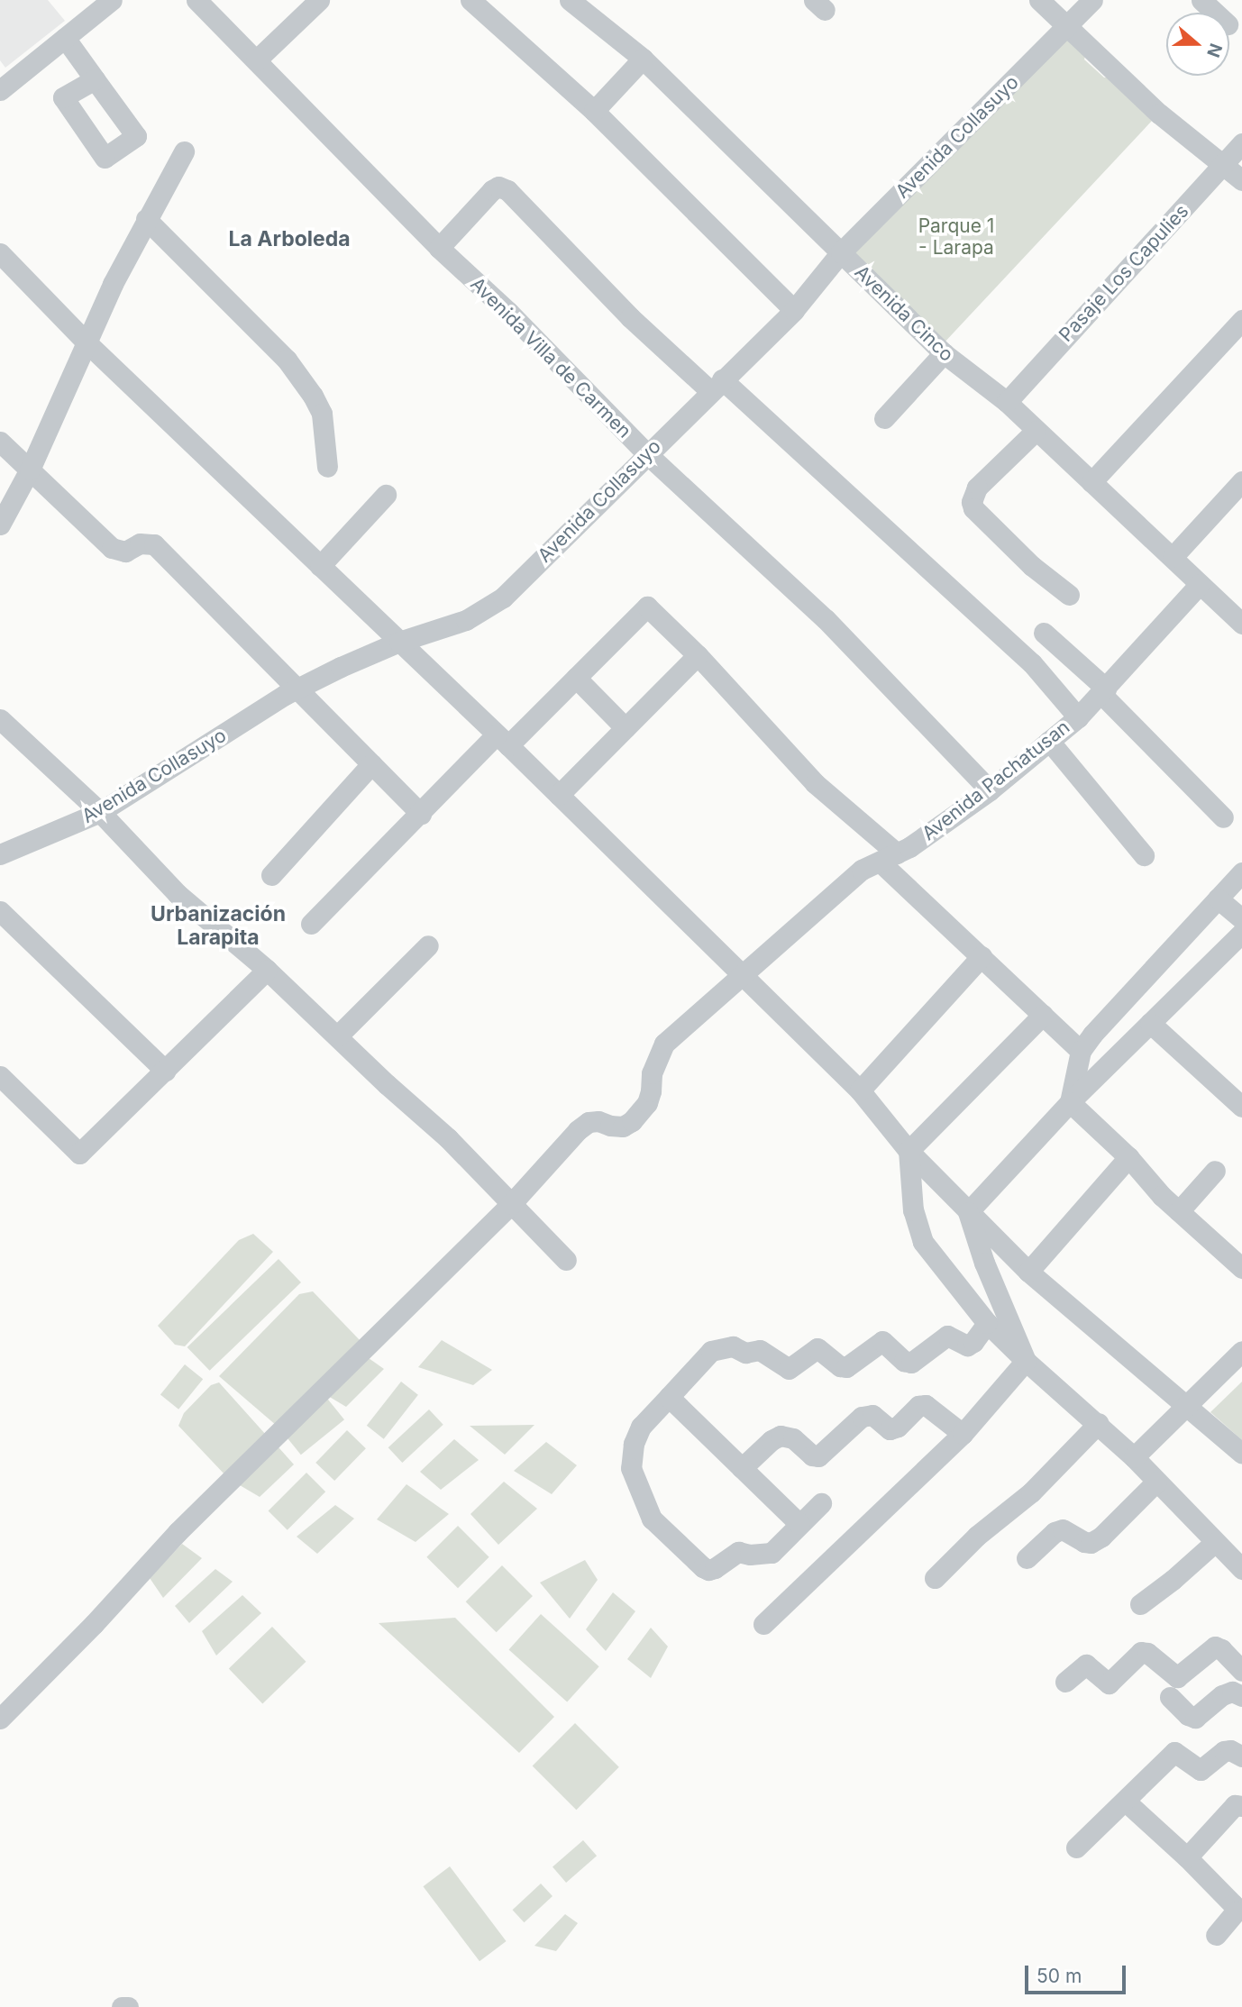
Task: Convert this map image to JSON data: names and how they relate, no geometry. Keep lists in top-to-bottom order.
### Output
{
  "streets": {
    "street": [
      "Avenida Collasuyo",
      "Pasaje Los Capulies",
      "Avenida Cinco",
      "Avenida Villa de Carmen",
      "Avenida Pachatusan"
    ]
  },
  "crossings": [
    ["Avenida Collasuyo", "Avenida Cinco"],
    ["Avenida Collasuyo", "Avenida Villa de Carmen"],
    ["Pasaje Los Capulies", "Avenida Cinco"],
    ["Avenida Cinco", "Avenida Pachatusan"],
    ["Avenida Villa de Carmen", "Avenida Pachatusan"]
  ],
  "districts": ["La Arboleda", "Urbanización Larapita"],
  "parks": ["Parque 1 - Larapa"],
  "scale_bar": "50 m",
  "north": "right"
}
